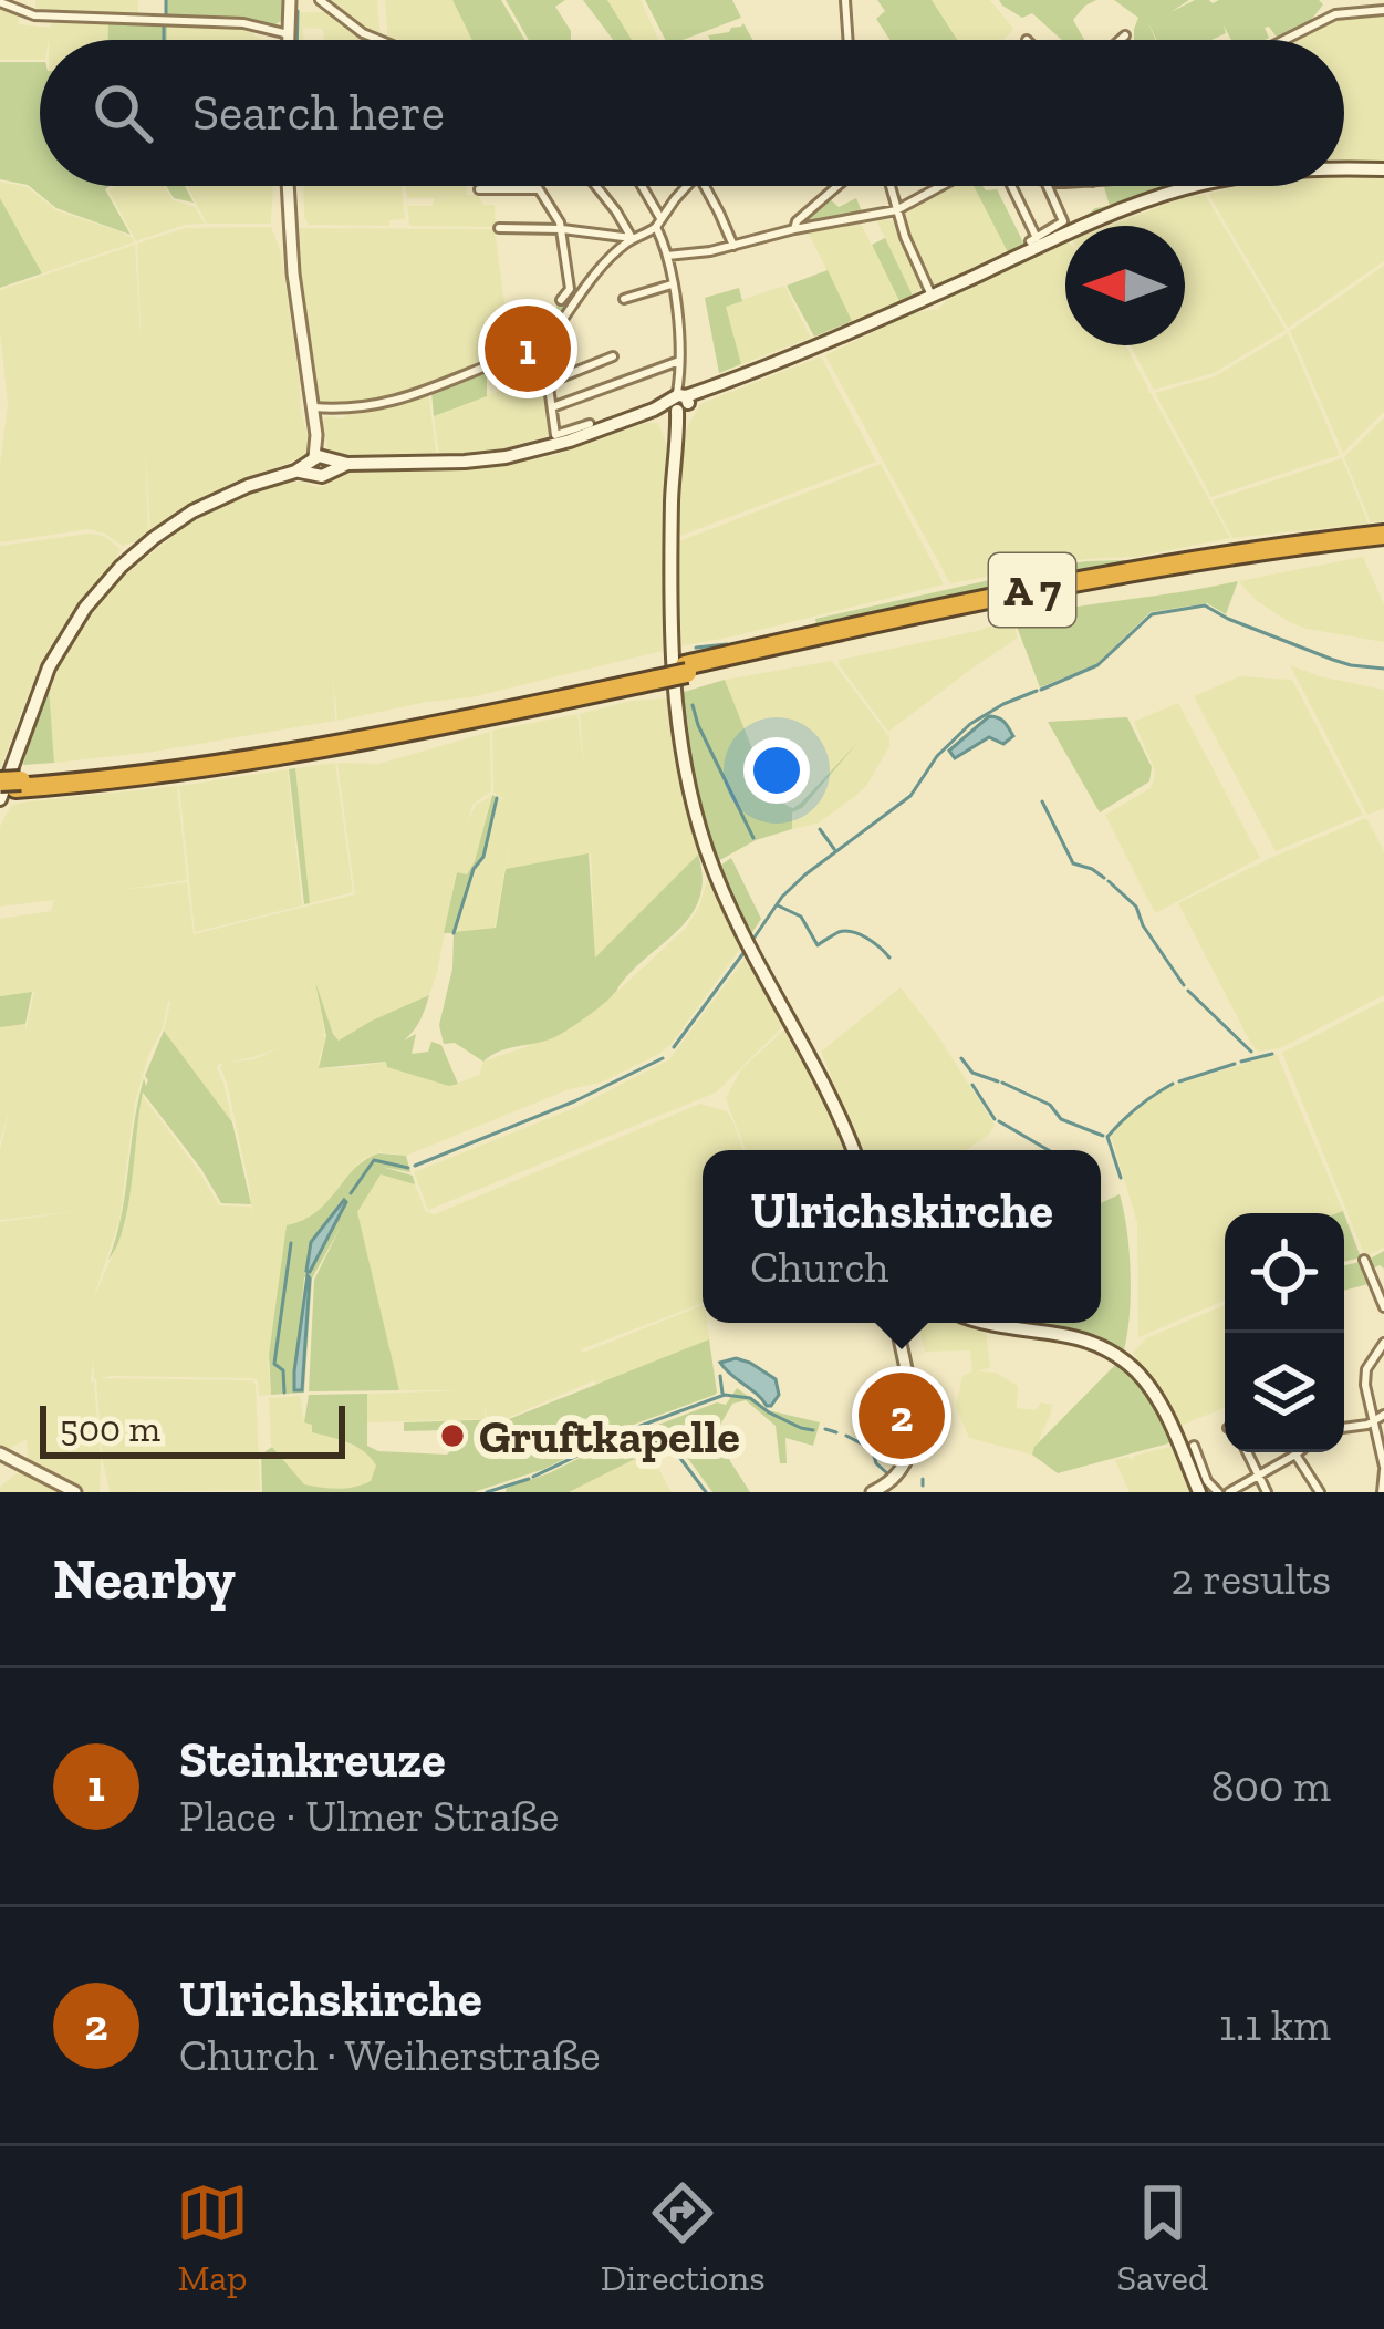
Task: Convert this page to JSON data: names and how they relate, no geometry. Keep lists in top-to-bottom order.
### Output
{
  "streets": {
    "highway": ["A 7"]
  },
  "places": ["Gruftkapelle"],
  "scale_bar": "500 m",
  "north": "left",
  "page": {
    "search": "Search here",
    "pins": ["1", "2"],
    "popup": ["Ulrichskirche", "Church"],
    "scale": "500 m",
    "heading": ["Nearby", "2 results"],
    "list": [
      {
        "mark": "1",
        "name": "Steinkreuze",
        "note": "Place · Ulmer Straße",
        "value": "800 m"
      },
      {
        "mark": "2",
        "name": "Ulrichskirche",
        "note": "Church · Weiherstraße",
        "value": "1.1 km"
      }
    ],
    "nav": ["Map", "Directions", "Saved"]
  }
}
